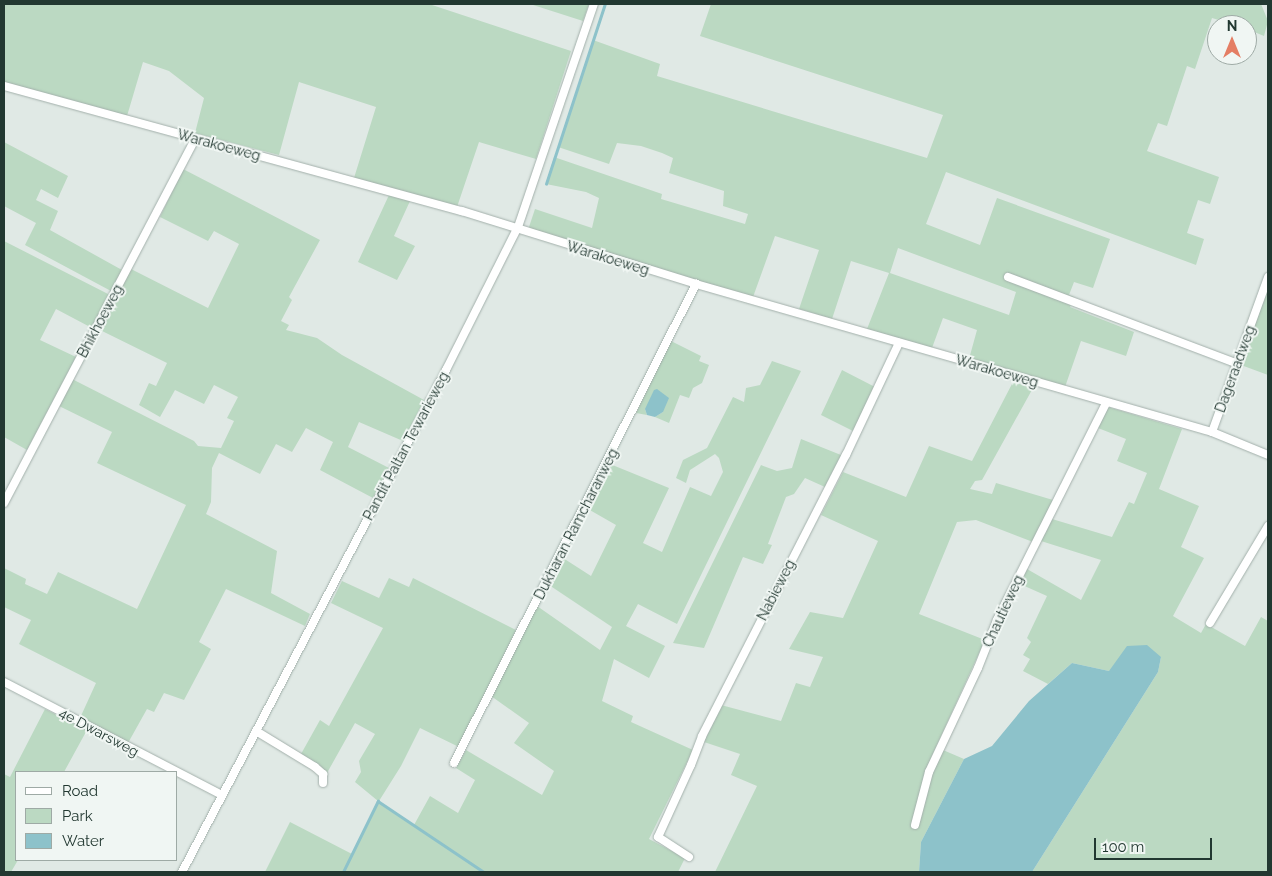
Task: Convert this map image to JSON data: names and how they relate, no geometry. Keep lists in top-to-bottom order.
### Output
{
  "streets": {
    "street": [
      "Warakoeweg",
      "Bhikhoeweg",
      "Dageraadweg",
      "Pandit Paltan Tewarieweg",
      "Dukharan Ramcharanweg",
      "Nabieweg",
      "Chautieweg",
      "4e Dwarsweg"
    ]
  },
  "crossings": [
    ["Warakoeweg", "Bhikhoeweg"],
    ["Warakoeweg", "Dageraadweg"],
    ["Warakoeweg", "Pandit Paltan Tewarieweg"],
    ["Warakoeweg", "Dukharan Ramcharanweg"],
    ["Warakoeweg", "Nabieweg"],
    ["Warakoeweg", "Chautieweg"],
    ["Pandit Paltan Tewarieweg", "4e Dwarsweg"]
  ],
  "legend": ["Road", "Park", "Water"],
  "scale_bar": "100 m",
  "north": "top"
}
